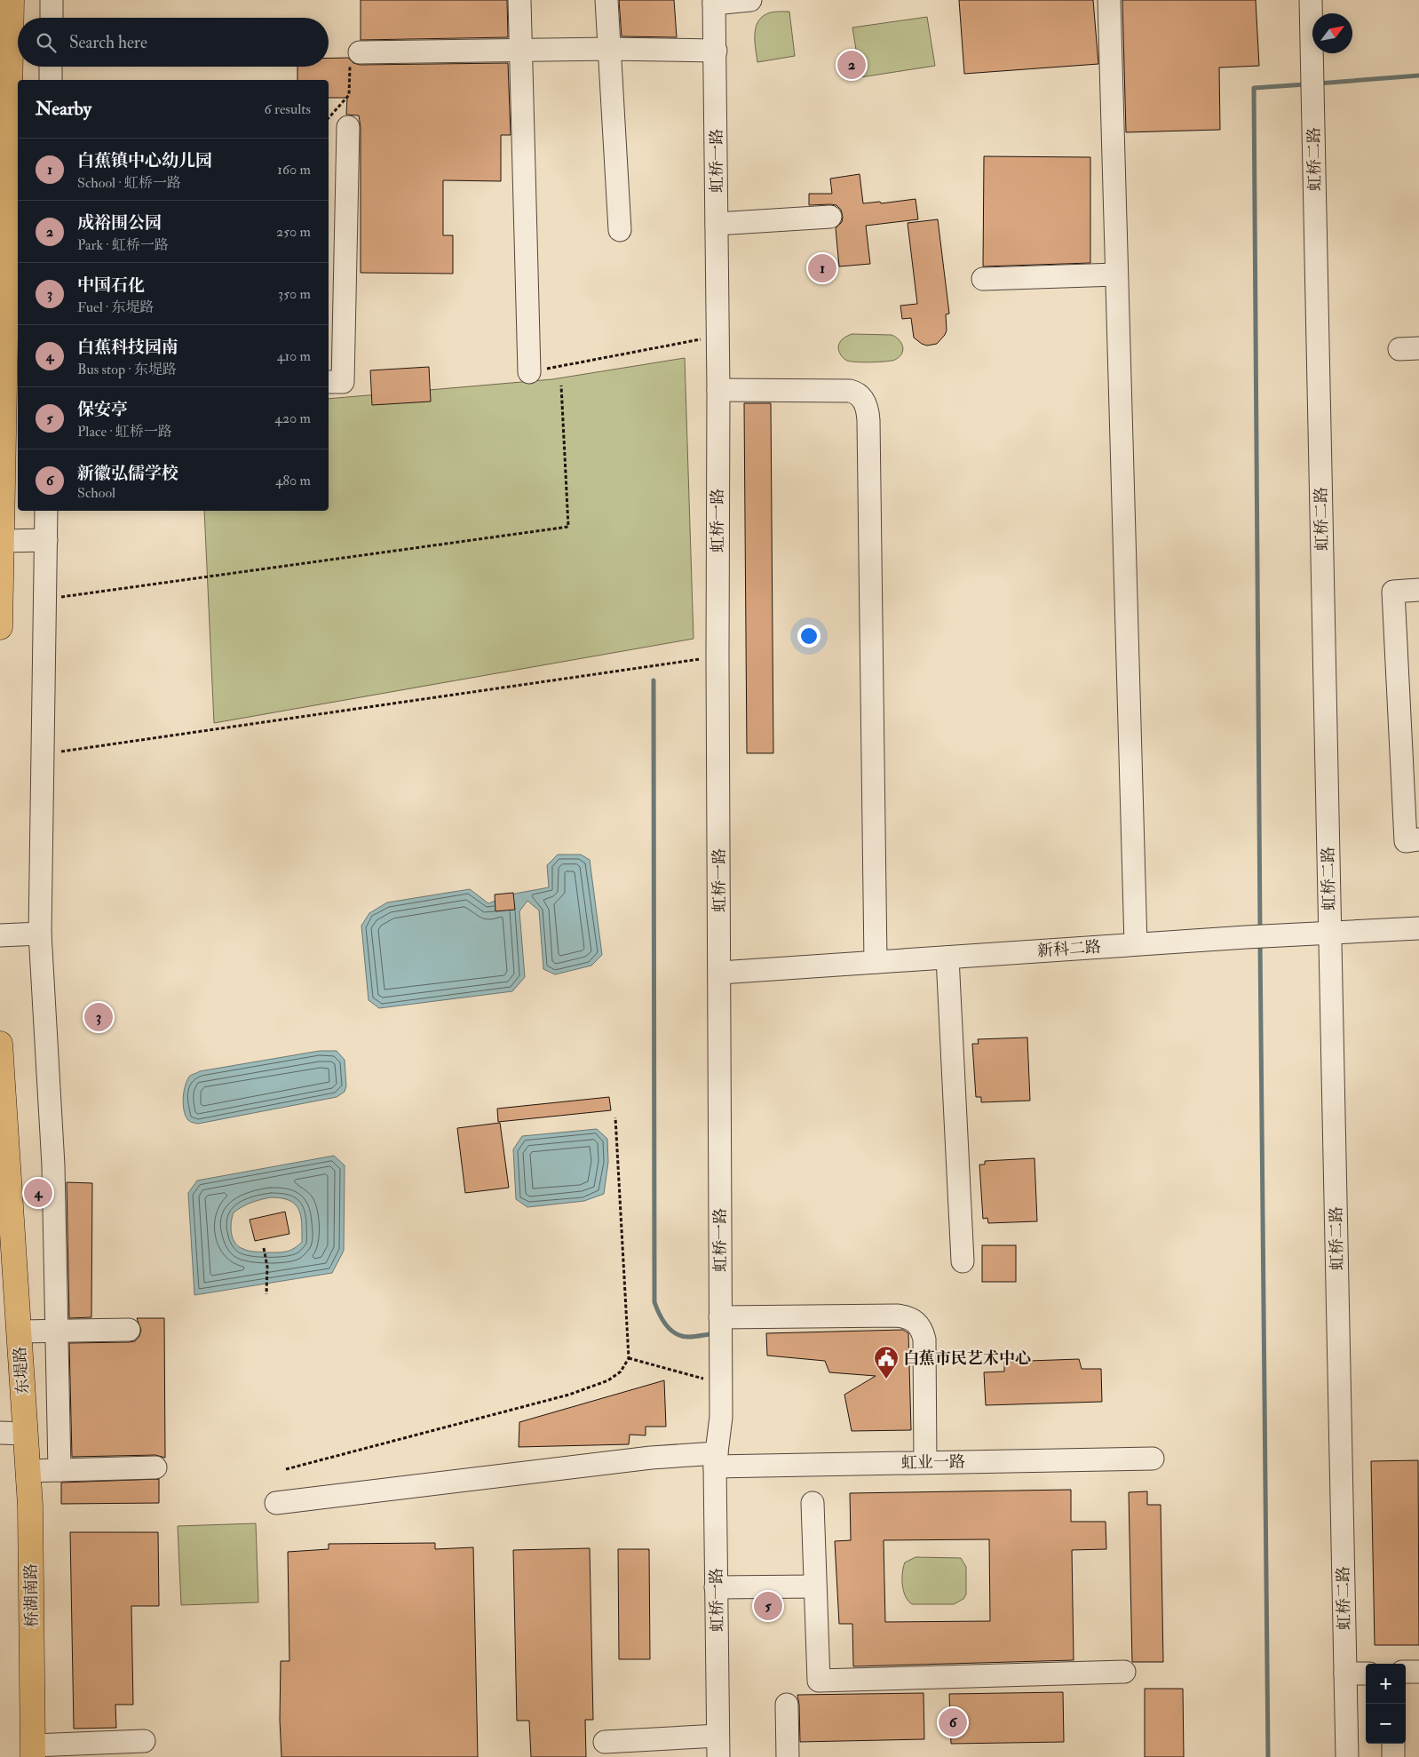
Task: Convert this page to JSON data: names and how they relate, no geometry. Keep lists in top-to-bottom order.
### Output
{
  "streets": {
    "main road": ["东堤路", "桥湖南路"],
    "street": [
      "虹桥二路",
      "虹桥一路",
      "新科二路",
      "虹业一路"
    ]
  },
  "crossings": [
    ["虹桥二路", "新科二路"],
    ["虹桥一路", "新科二路"],
    ["虹桥一路", "虹业一路"],
    ["东堤路", "桥湖南路"]
  ],
  "places": {
    "public building": ["白蕉市民艺术中心"]
  },
  "north": "top right",
  "page": {
    "search": "Search here",
    "pins": [
      "2",
      "1",
      "3",
      "4",
      "5",
      "6"
    ],
    "heading": ["Nearby", "6 results"],
    "list": [
      {
        "mark": "1",
        "name": "白蕉镇中心幼儿园",
        "note": "School · 虹桥一路",
        "value": "160 m"
      },
      {
        "mark": "2",
        "name": "成裕围公园",
        "note": "Park · 虹桥一路",
        "value": "250 m"
      },
      {
        "mark": "3",
        "name": "中国石化",
        "note": "Fuel · 东堤路",
        "value": "350 m"
      },
      {
        "mark": "4",
        "name": "白蕉科技园南",
        "note": "Bus stop · 东堤路",
        "value": "410 m"
      },
      {
        "mark": "5",
        "name": "保安亭",
        "note": "Place · 虹桥一路",
        "value": "420 m"
      },
      {
        "mark": "6",
        "name": "新徽弘儒学校",
        "note": "School",
        "value": "480 m"
      }
    ],
    "map_buttons": ["+", "−"]
  }
}
